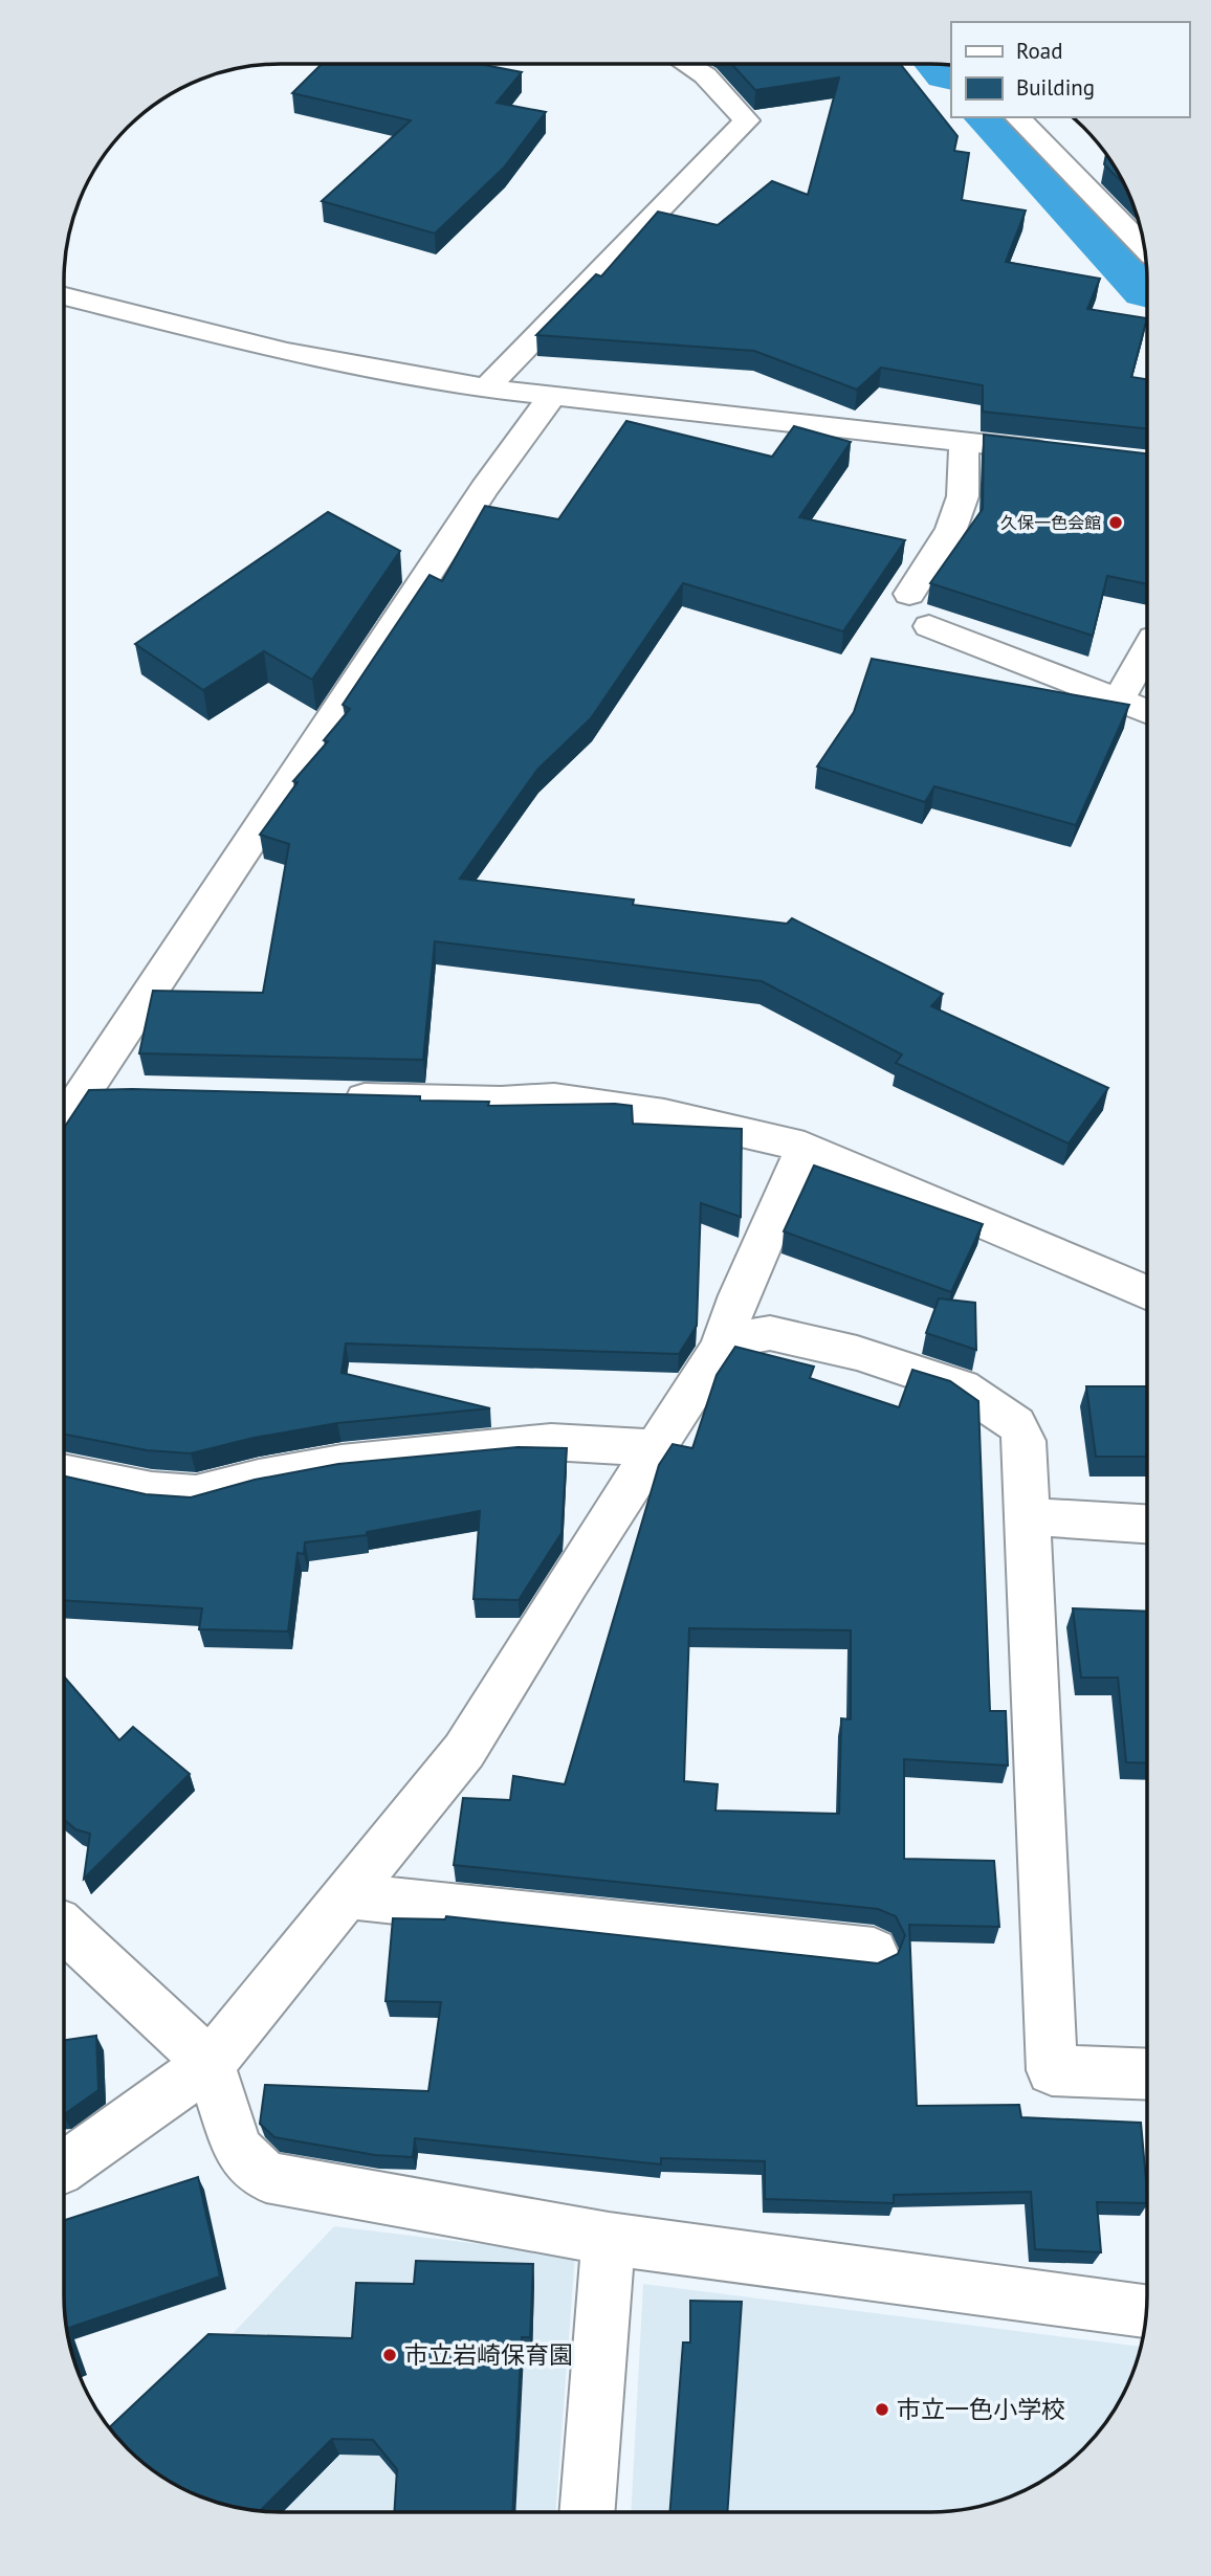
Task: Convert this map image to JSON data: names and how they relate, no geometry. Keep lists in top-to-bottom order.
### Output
{
  "places": ["久保一色会館", "市立岩崎保育園", "市立一色小学校"],
  "legend": ["Road", "Building"]
}
